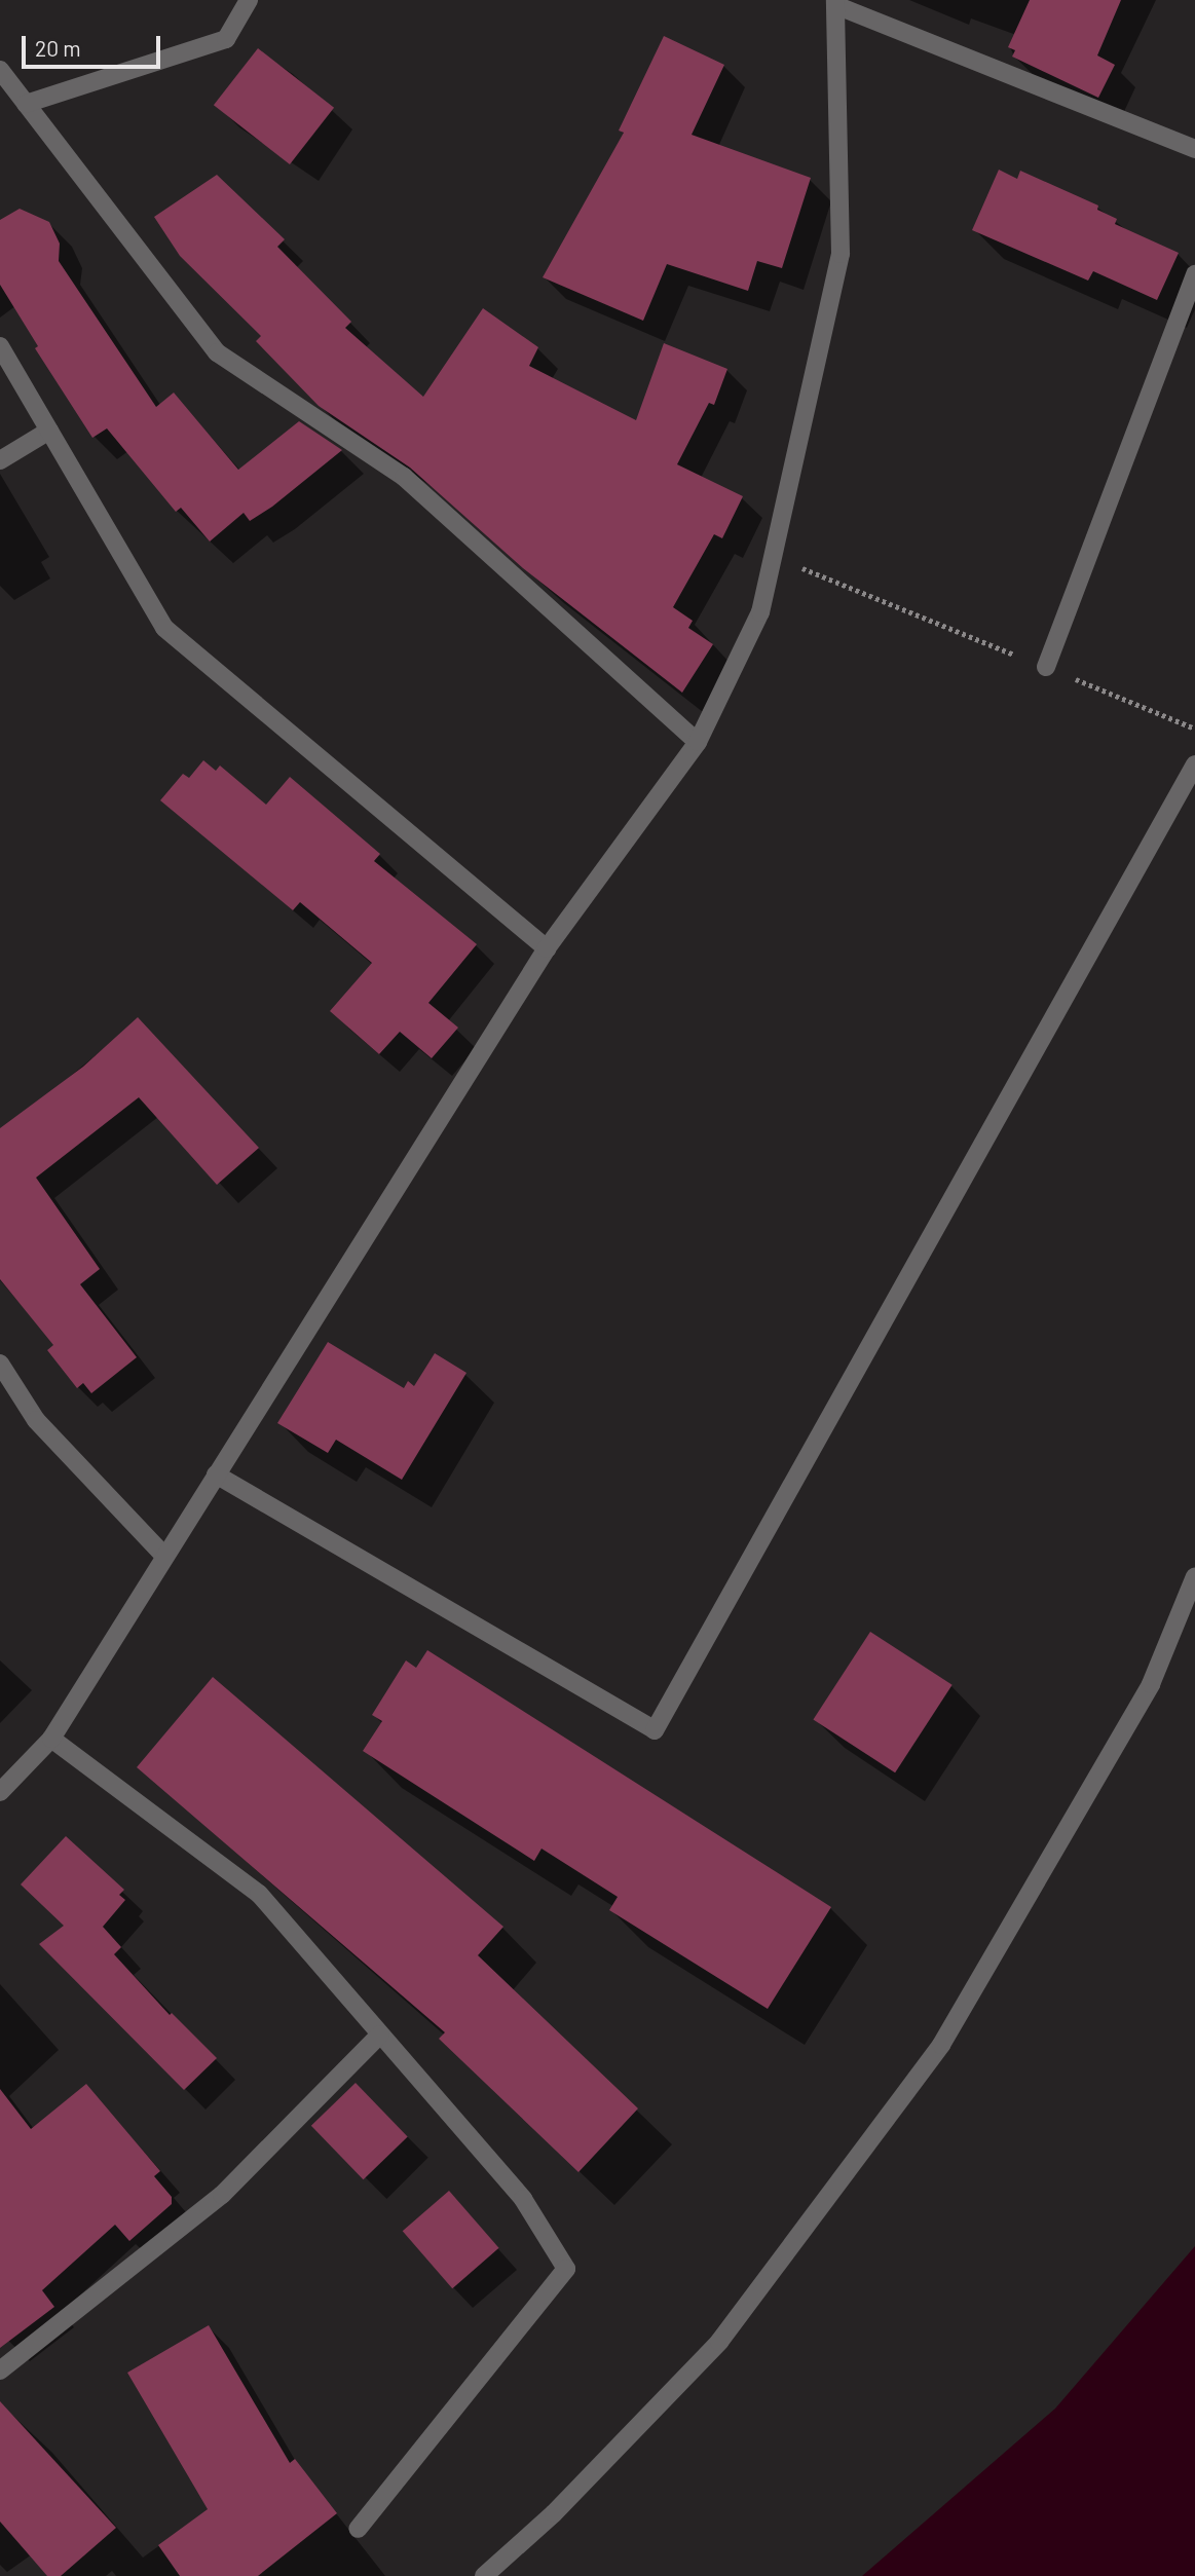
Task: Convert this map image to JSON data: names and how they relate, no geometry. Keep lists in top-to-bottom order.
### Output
{
  "scale_bar": "20 m"
}
